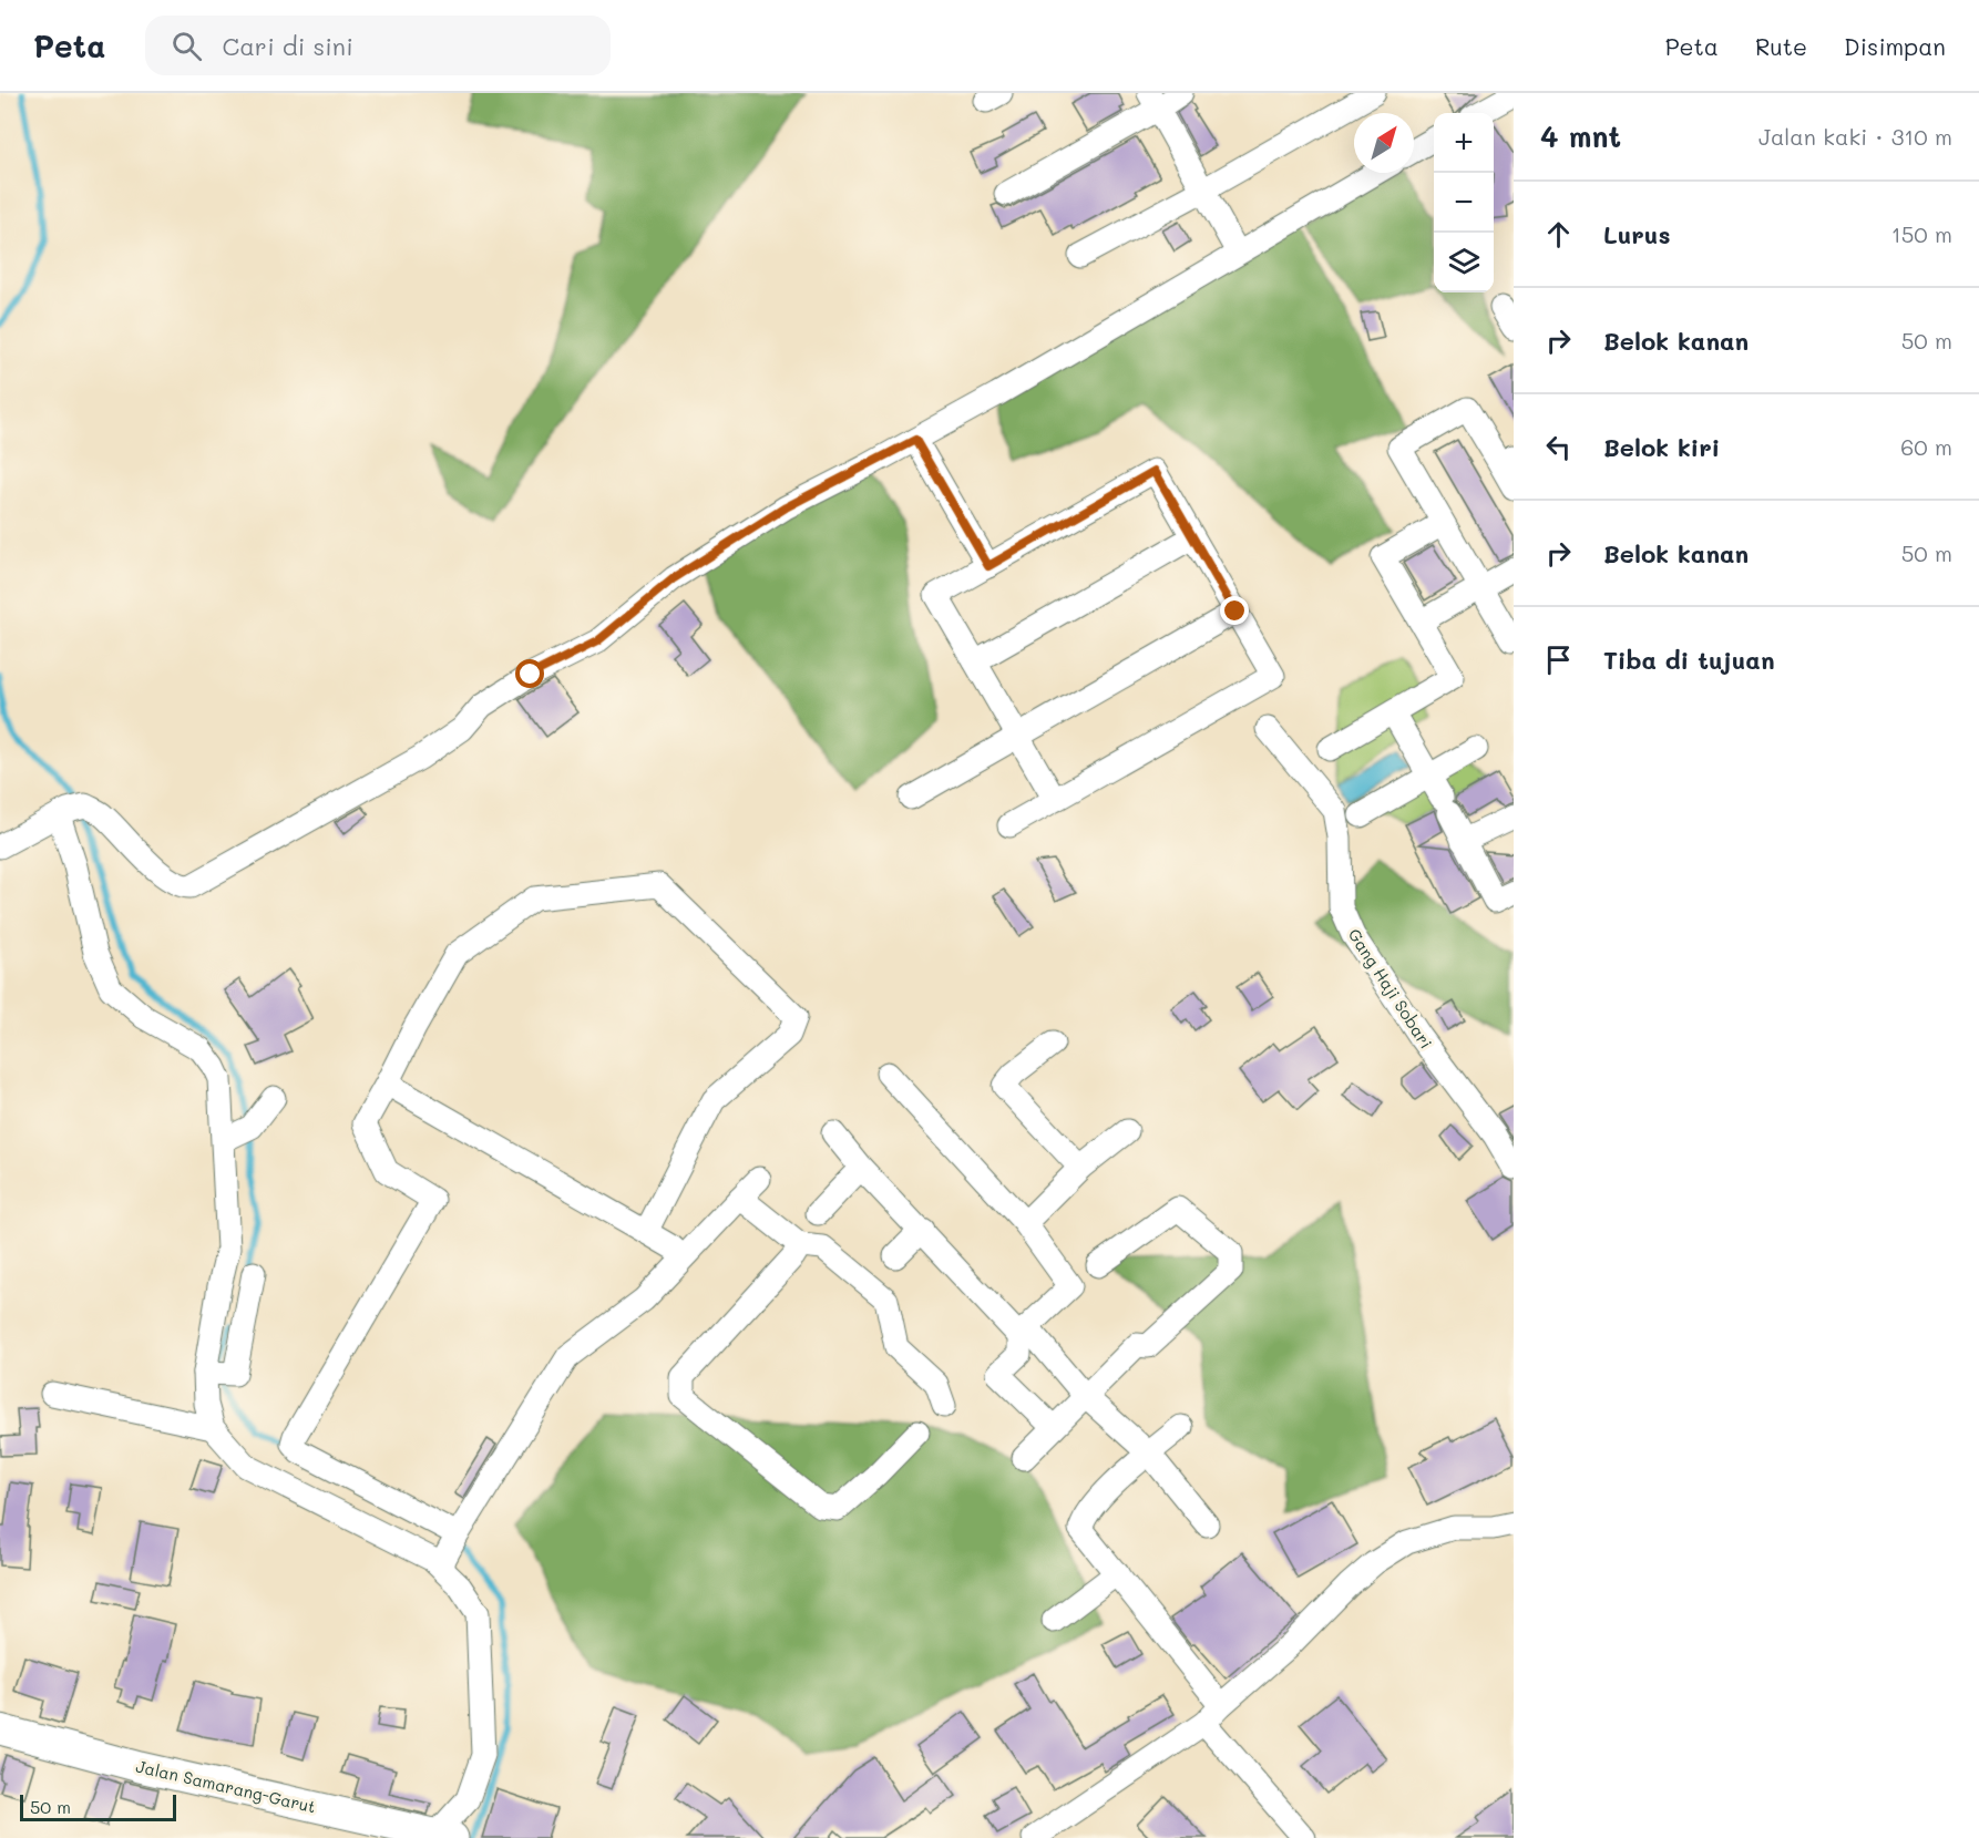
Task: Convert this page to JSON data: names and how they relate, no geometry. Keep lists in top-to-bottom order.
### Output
{
  "streets": {
    "main road": ["Jalan Samarang-Garut"],
    "street": ["Gang Haji Sobari"]
  },
  "scale_bar": "50 m",
  "north": "top right",
  "page": {
    "header": "Peta",
    "search": "Cari di sini",
    "nav": ["Peta", "Rute", "Disimpan"],
    "heading": ["4 mnt", "Jalan kaki · 310 m"],
    "map_buttons": ["+", "−"],
    "list": [
      ["Lurus", "150 m"],
      ["Belok kanan", "50 m"],
      ["Belok kiri", "60 m"],
      ["Belok kanan", "50 m"],
      "Tiba di tujuan"
    ],
    "scale": "50 m"
  }
}
